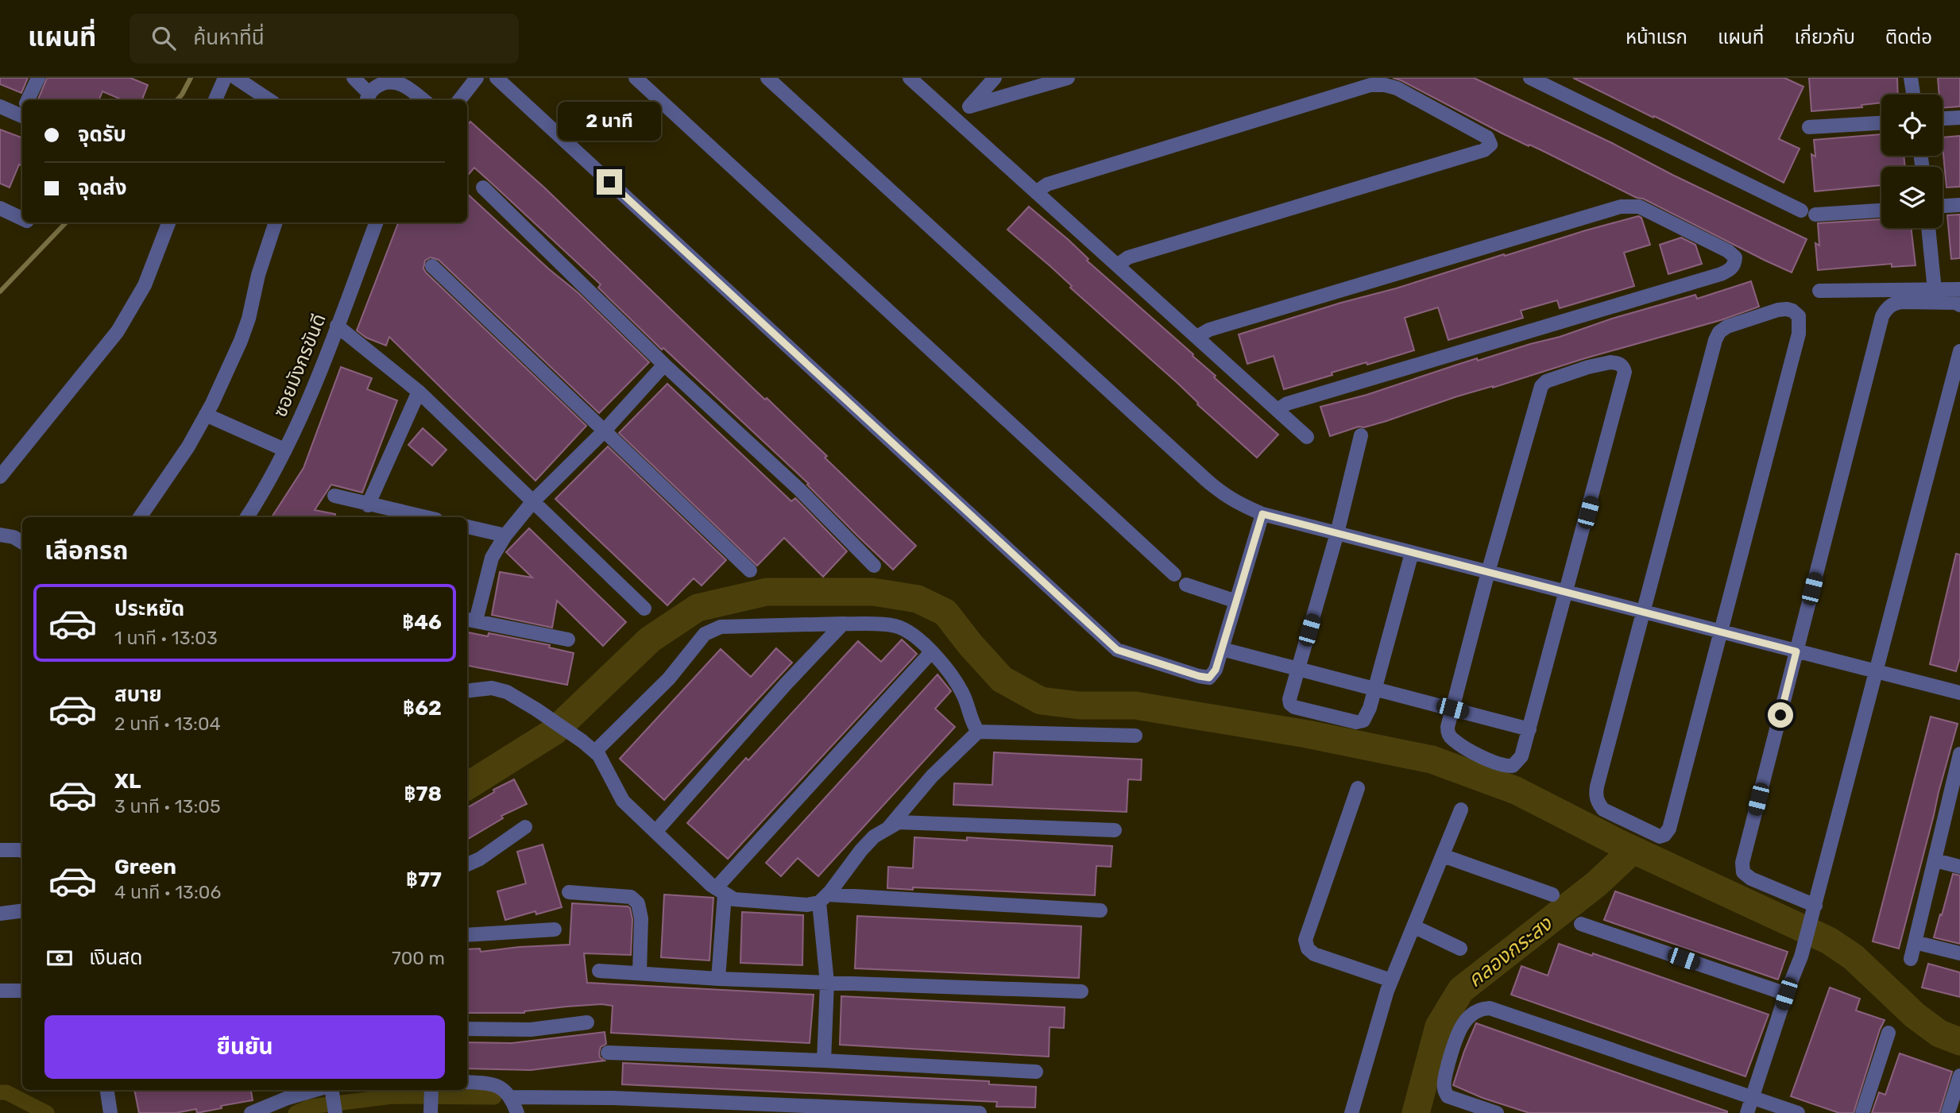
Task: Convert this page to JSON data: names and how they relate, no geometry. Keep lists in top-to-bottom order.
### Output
{
  "streets": {
    "street": ["ซอยมังกรขันดี"]
  },
  "water": ["คลองกระสง"],
  "page": {
    "header": "แผนที่",
    "search": "ค้นหาที่นี่",
    "nav": [
      "หน้าแรก",
      "แผนที่",
      "เกี่ยวกับ",
      "ติดต่อ"
    ],
    "banner": ["จุดรับ", "จุดส่ง"],
    "bubble": "2 นาที",
    "heading": "เลือกรถ",
    "list": [
      {
        "name": "ประหยัด",
        "note": "1 นาที · 13:03",
        "value": "฿46"
      },
      {
        "name": "สบาย",
        "note": "2 นาที · 13:04",
        "value": "฿62"
      },
      {
        "name": "XL",
        "note": "3 นาที · 13:05",
        "value": "฿78"
      },
      {
        "name": "Green",
        "note": "4 นาที · 13:06",
        "value": "฿77"
      }
    ],
    "pay": ["เงินสด", "700 m"],
    "buttons": "ยืนยัน"
  }
}
